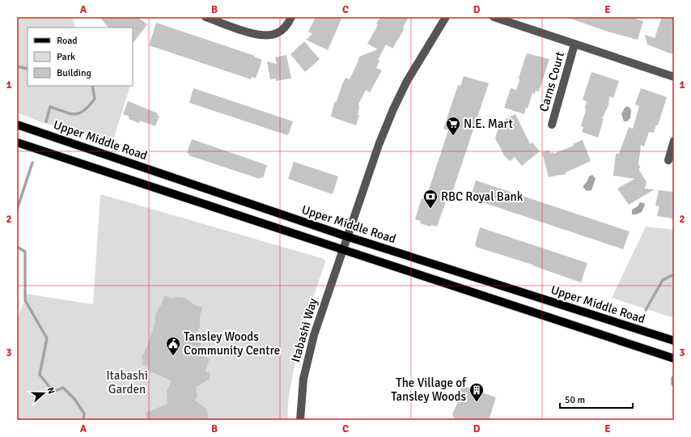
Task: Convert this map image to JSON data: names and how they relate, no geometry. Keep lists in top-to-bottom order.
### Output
{
  "streets": {
    "main road": ["Upper Middle Road"],
    "street": ["Carns Court", "Itabashi Way"]
  },
  "crossings": [
    ["Upper Middle Road", "Itabashi Way"]
  ],
  "parks": ["Itabashi Garden"],
  "places": {
    "supermarket": ["N.E. Mart"],
    "bank": ["RBC Royal Bank"],
    "public building": ["Tansley Woods Community Centre"],
    "building": ["The Village of Tansley Woods"]
  },
  "legend": ["Road", "Park", "Building"],
  "scale_bar": "50 m",
  "north": "right",
  "grid": {
    "columns": [
      "A",
      "B",
      "C",
      "D",
      "E"
    ],
    "rows": ["1", "2", "3"]
  }
}
